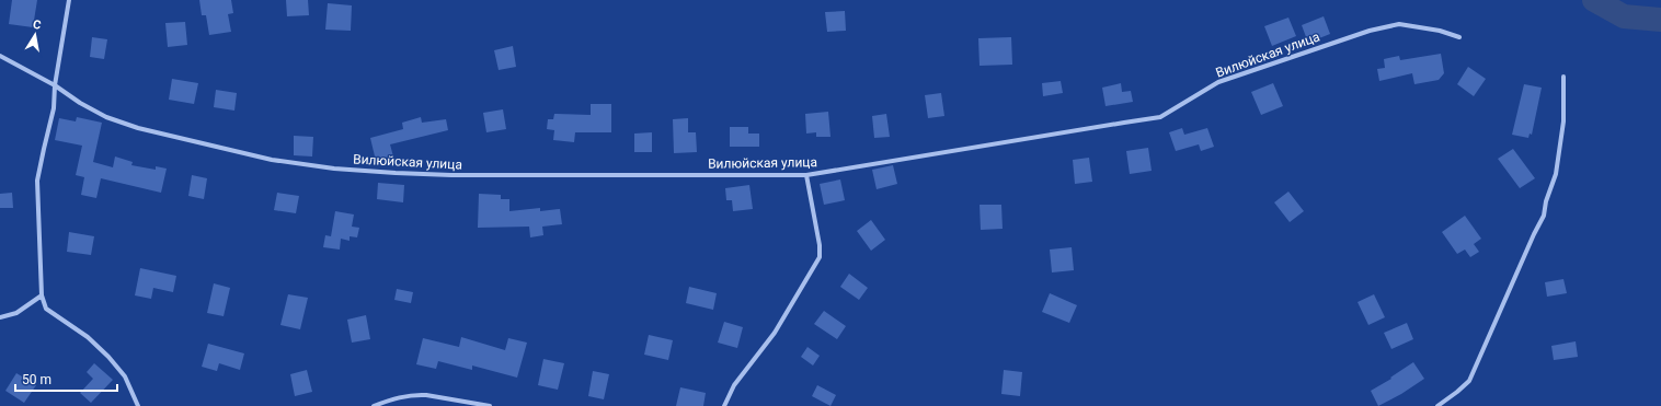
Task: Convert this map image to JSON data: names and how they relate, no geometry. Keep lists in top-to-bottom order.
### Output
{
  "streets": {
    "street": ["Вилюйская улица"]
  },
  "scale_bar": "50 m",
  "north": "top"
}
